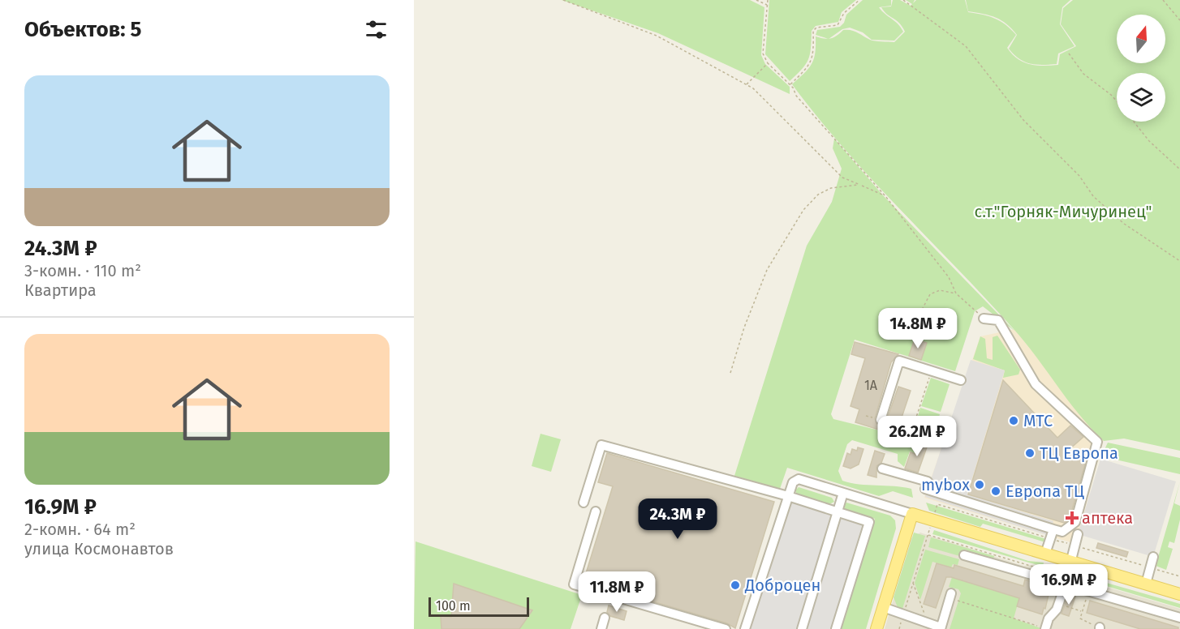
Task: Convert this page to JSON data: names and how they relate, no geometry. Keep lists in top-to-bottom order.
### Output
{
  "parks": ["с.т.\"Горняк-Мичуринец\""],
  "places": {
    "other": [
      "МТС",
      "ТЦ Европа",
      "mybox",
      "Европа ТЦ",
      "Доброцен"
    ],
    "health": ["аптека"]
  },
  "house_numbers": ["1А"],
  "scale_bar": "100 m",
  "north": "top",
  "page": {
    "heading": "Объектов: 5",
    "list": [
      {
        "name": "24.3M ₽",
        "note": "3-комн. · 110 m² · Квартира"
      },
      {
        "name": "16.9M ₽",
        "note": "2-комн. · 64 m² · улица Космонавтов"
      }
    ],
    "price": [
      "14.8M ₽",
      "26.2M ₽",
      "24.3M ₽",
      "16.9M ₽",
      "11.8M ₽"
    ],
    "scale": "100 m"
  }
}
